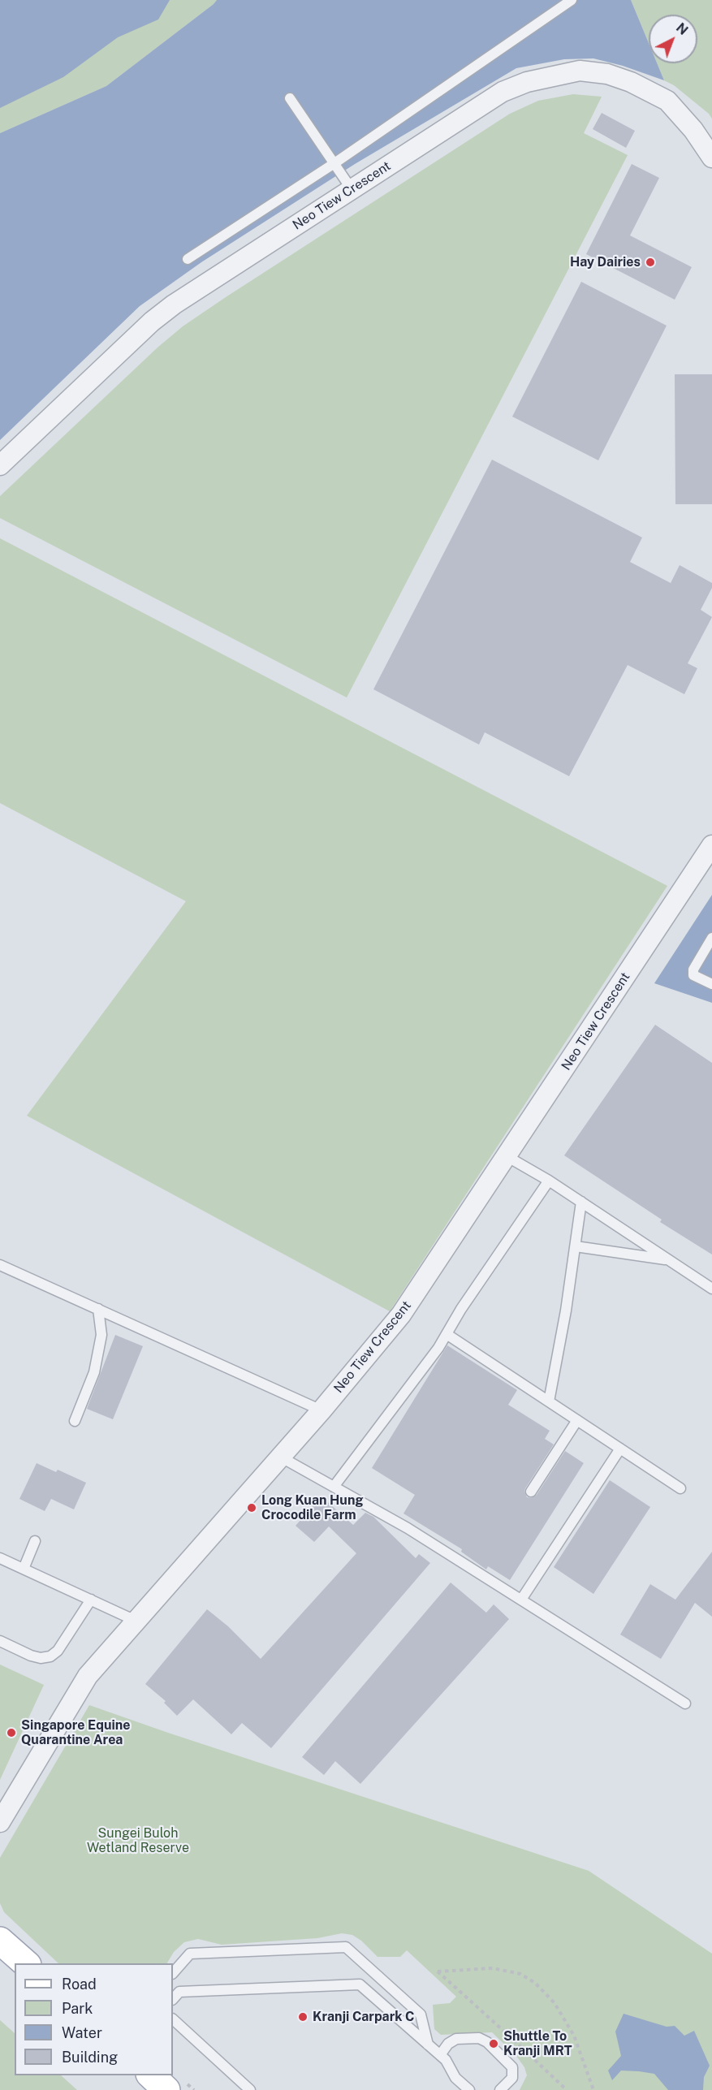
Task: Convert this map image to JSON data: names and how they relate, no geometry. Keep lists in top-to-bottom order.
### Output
{
  "streets": {
    "street": ["Neo Tiew Crescent"]
  },
  "parks": ["Sungei Buloh Wetland Reserve"],
  "places": [
    "Hay Dairies",
    "Long Kuan Hung Crocodile Farm",
    "Singapore Equine Quarantine Area",
    "Kranji Carpark C",
    "Shuttle To Kranji MRT"
  ],
  "legend": [
    "Road",
    "Park",
    "Water",
    "Building"
  ],
  "north": "top right"
}
